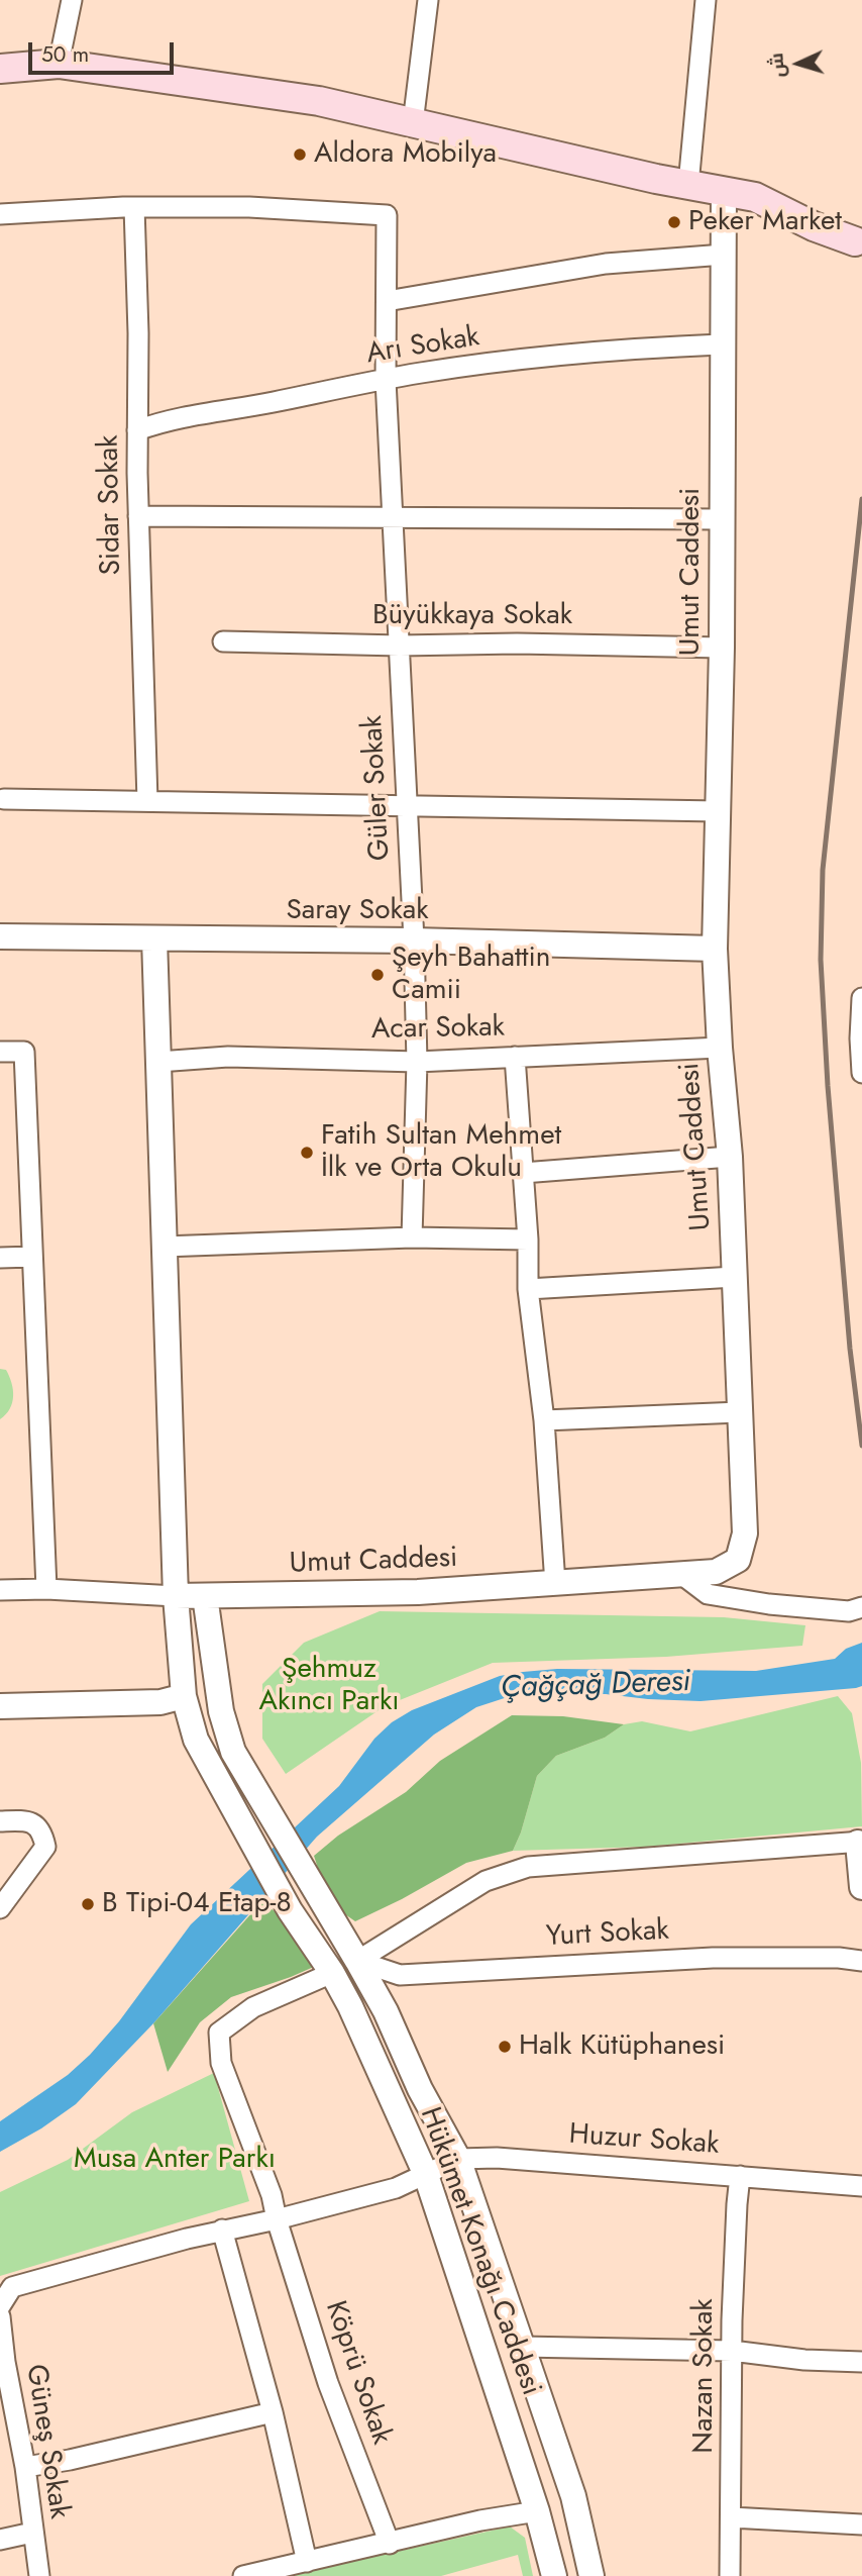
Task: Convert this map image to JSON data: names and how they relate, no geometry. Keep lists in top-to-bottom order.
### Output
{
  "streets": {
    "street": [
      "Arı Sokak",
      "Sidar Sokak",
      "Umut Caddesi",
      "Büyükkaya Sokak",
      "Güler Sokak",
      "Saray Sokak",
      "Acar Sokak",
      "Yurt Sokak",
      "Huzur Sokak",
      "Hükümet Konağı Caddesi",
      "Köprü Sokak",
      "Nazan Sokak",
      "Güneş Sokak"
    ]
  },
  "crossings": [
    ["Arı Sokak", "Sidar Sokak"],
    ["Arı Sokak", "Umut Caddesi"],
    ["Arı Sokak", "Güler Sokak"],
    ["Sidar Sokak", "Güler Sokak"],
    ["Umut Caddesi", "Büyükkaya Sokak"],
    ["Umut Caddesi", "Saray Sokak"],
    ["Umut Caddesi", "Acar Sokak"],
    ["Umut Caddesi", "Hükümet Konağı Caddesi"],
    ["Büyükkaya Sokak", "Güler Sokak"],
    ["Güler Sokak", "Saray Sokak"],
    ["Güler Sokak", "Acar Sokak"],
    ["Saray Sokak", "Hükümet Konağı Caddesi"],
    ["Acar Sokak", "Hükümet Konağı Caddesi"],
    ["Yurt Sokak", "Hükümet Konağı Caddesi"],
    ["Huzur Sokak", "Hükümet Konağı Caddesi"],
    ["Huzur Sokak", "Köprü Sokak"],
    ["Huzur Sokak", "Nazan Sokak"],
    ["Hükümet Konağı Caddesi", "Köprü Sokak"]
  ],
  "water": ["Çağçağ Deresi"],
  "parks": ["Şehmuz Akıncı Parkı", "Musa Anter Parkı"],
  "places": [
    "Aldora Mobilya",
    "Peker Market",
    "Şeyh Bahattin Camii",
    "Fatih Sultan Mehmet İlk ve Orta Okulu",
    "B Tipi-04 Etap-8",
    "Halk Kütüphanesi"
  ],
  "scale_bar": "50 m",
  "north": "left"
}
